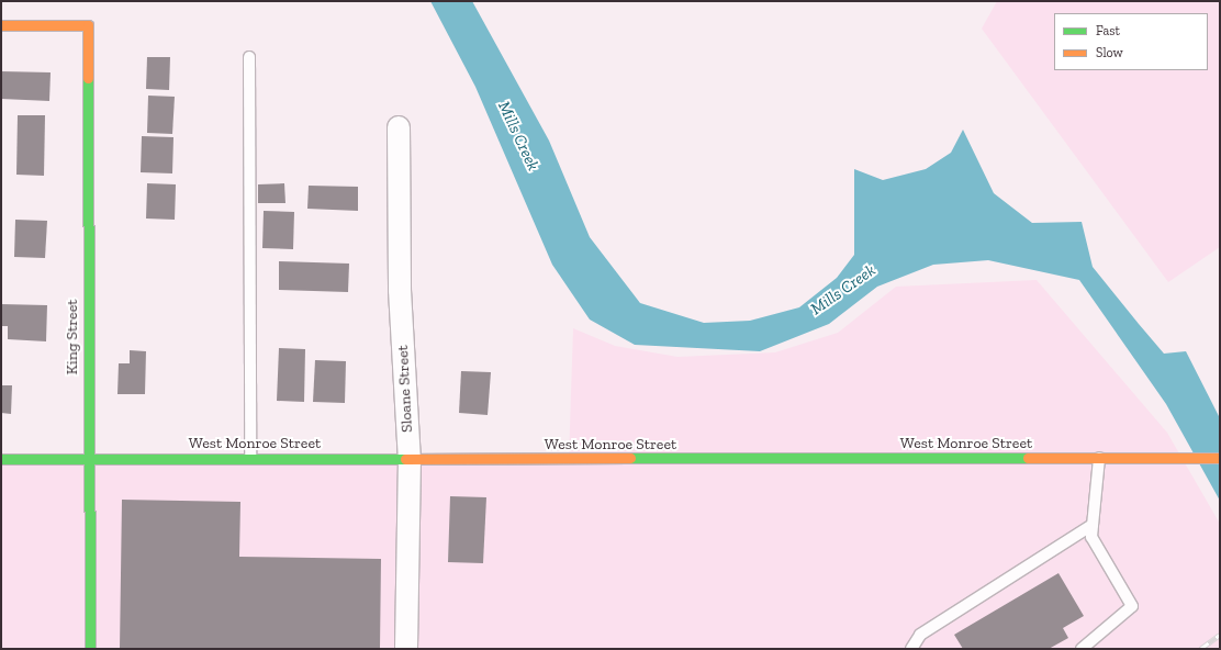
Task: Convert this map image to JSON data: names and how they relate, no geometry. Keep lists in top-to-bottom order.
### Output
{
  "streets": {
    "street": ["King Street", "Sloane Street", "West Monroe Street"]
  },
  "crossings": [
    ["King Street", "West Monroe Street"],
    ["Sloane Street", "West Monroe Street"]
  ],
  "water": ["Mills Creek"],
  "legend": ["Fast", "Slow"]
}
